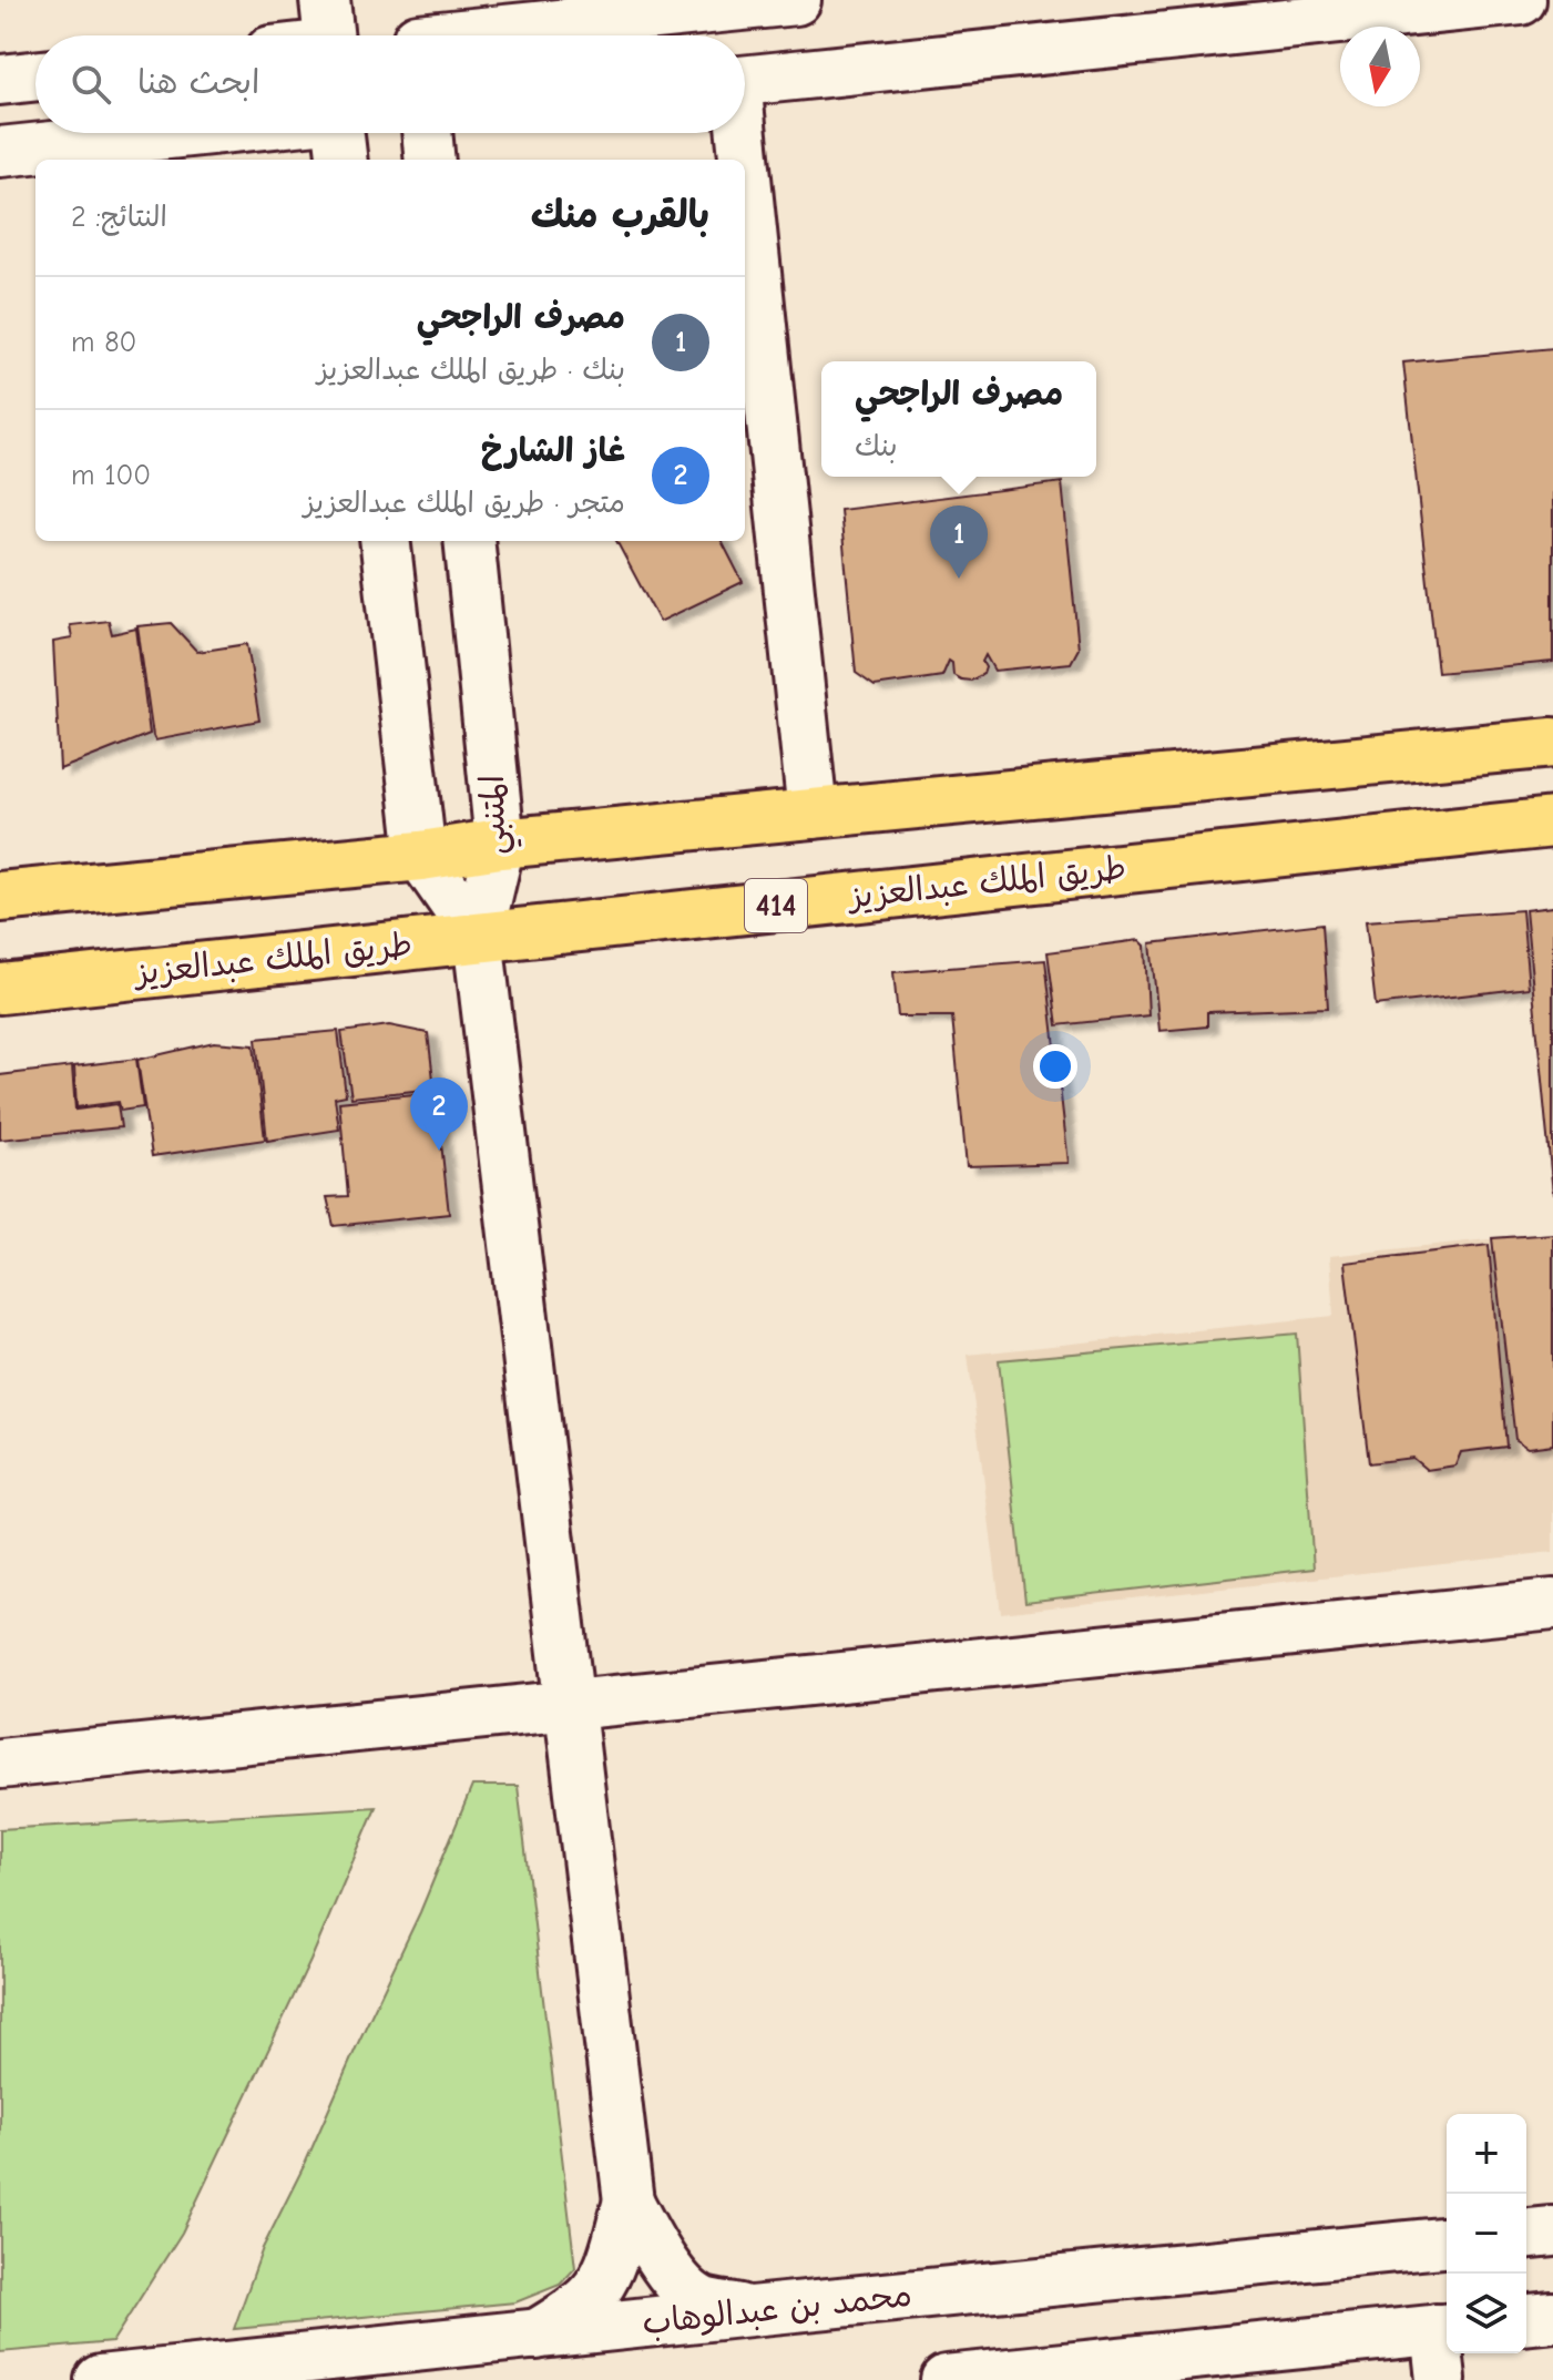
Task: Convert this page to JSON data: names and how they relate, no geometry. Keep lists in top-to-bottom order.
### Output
{
  "streets": {
    "highway": ["طريق الملك عبدالعزيز", "414"],
    "street": ["المتنبي", "محمد بن عبدالوهاب"]
  },
  "crossings": [
    ["المتنبي", "طريق الملك عبدالعزيز"]
  ],
  "north": "bottom",
  "page": {
    "search": "ابحث هنا",
    "heading": ["بالقرب منك", "النتائج: 2"],
    "list": [
      {
        "mark": "1",
        "name": "مصرف الراجحي",
        "note": "بنك · طريق الملك عبدالعزيز",
        "value": "80 m"
      },
      {
        "mark": "2",
        "name": "غاز الشارخ",
        "note": "متجر · طريق الملك عبدالعزيز",
        "value": "100 m"
      }
    ],
    "popup": ["مصرف الراجحي", "بنك"],
    "pins": ["1", "2"],
    "map_buttons": ["+", "−"]
  }
}
